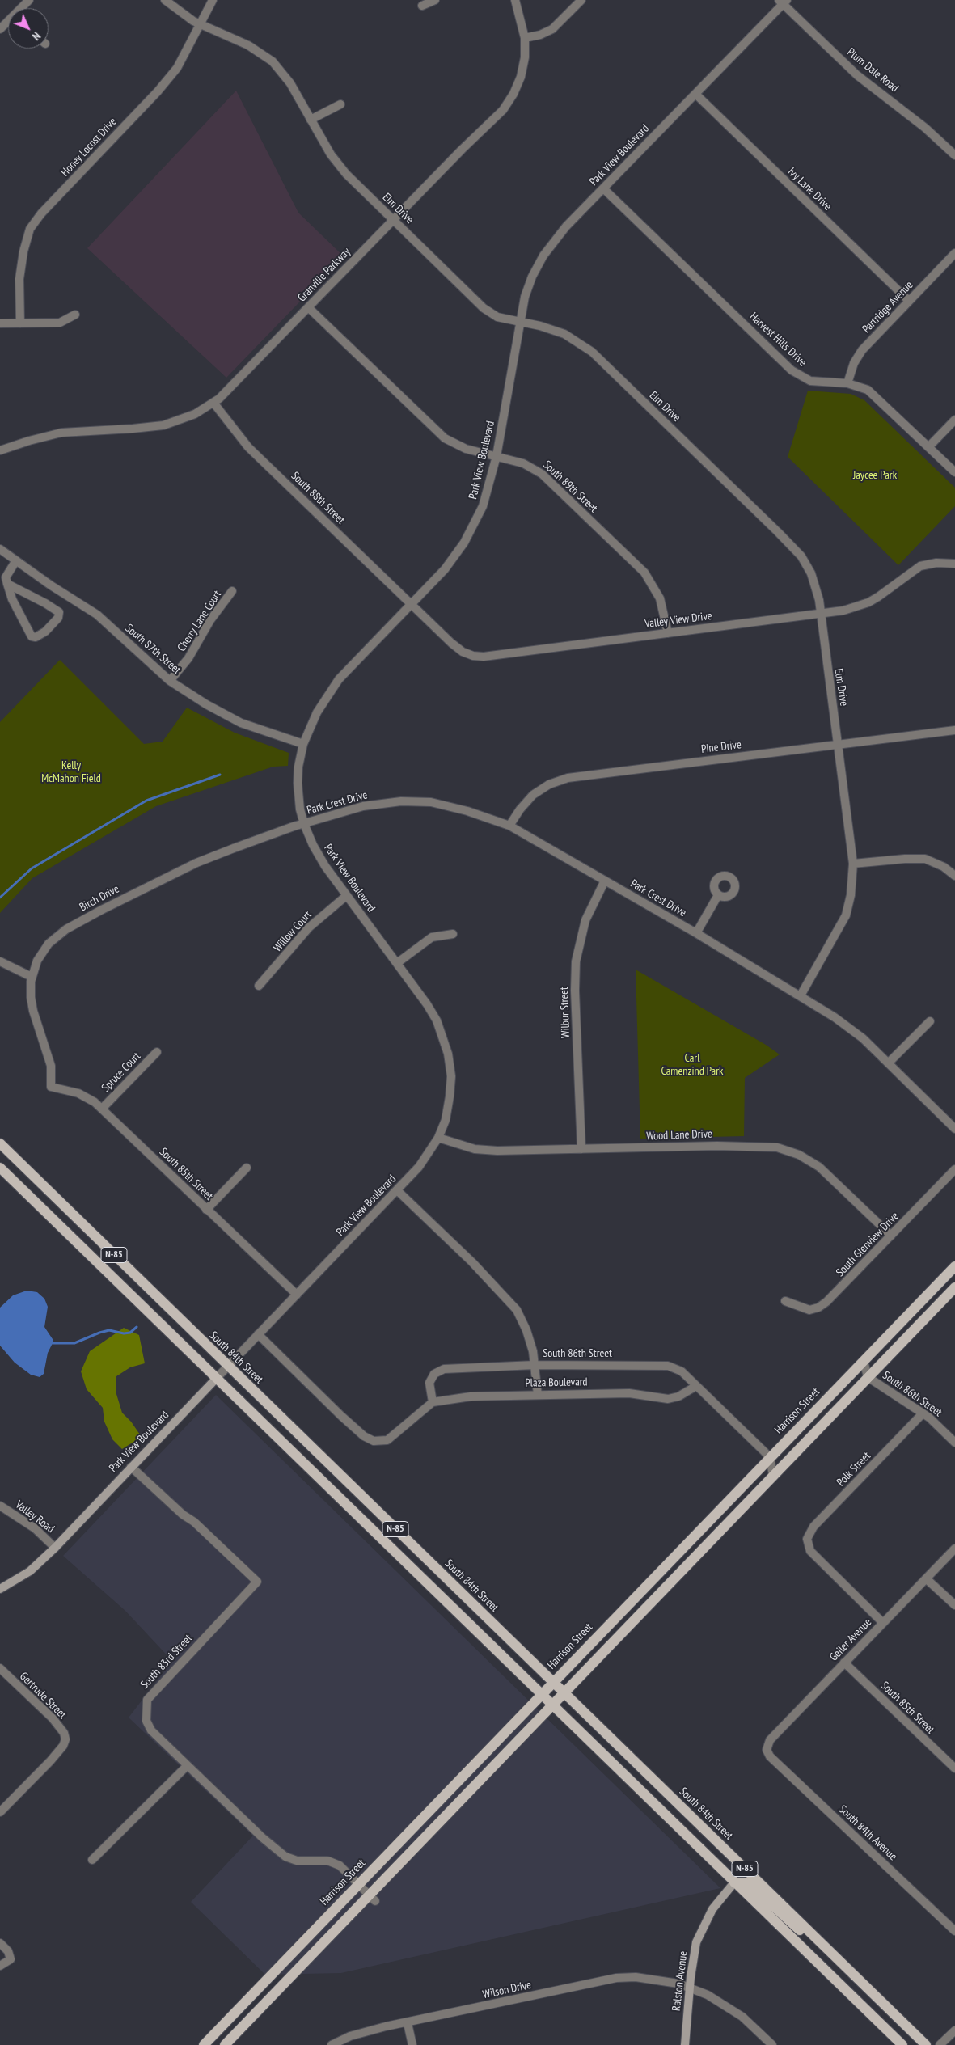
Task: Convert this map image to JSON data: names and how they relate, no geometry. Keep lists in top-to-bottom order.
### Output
{
  "streets": {
    "main road": ["N-85", "South 84th Street", "Harrison Street"],
    "street": [
      "Plum Dale Road",
      "Honey Locust Drive",
      "Park View Boulevard",
      "Ivy Lane Drive",
      "Elm Drive",
      "Granville Parkway",
      "Partridge Avenue",
      "Harvest Hills Drive",
      "South 89th Street",
      "South 88th Street",
      "Valley View Drive",
      "Cherry Lane Court",
      "South 87th Street",
      "Pine Drive",
      "Park Crest Drive",
      "Birch Drive",
      "Willow Court",
      "Wilbur Street",
      "Spruce Court",
      "Wood Lane Drive",
      "South 85th Street",
      "South Glenview Drive",
      "South 86th Street",
      "Plaza Boulevard",
      "Polk Street",
      "Valley Road",
      "Geiler Avenue",
      "South 83rd Street",
      "Gertrude Street",
      "South 84th Avenue",
      "Ralston Avenue",
      "Wilson Drive"
    ]
  },
  "crossings": [
    ["Plum Dale Road", "Park View Boulevard"],
    ["Honey Locust Drive", "Elm Drive"],
    ["Park View Boulevard", "Ivy Lane Drive"],
    ["Park View Boulevard", "Elm Drive"],
    ["Park View Boulevard", "Harvest Hills Drive"],
    ["Park View Boulevard", "South 89th Street"],
    ["Park View Boulevard", "South 88th Street"],
    ["Park View Boulevard", "Valley View Drive"],
    ["Park View Boulevard", "South 87th Street"],
    ["Park View Boulevard", "Park Crest Drive"],
    ["Park View Boulevard", "Birch Drive"],
    ["Park View Boulevard", "Willow Court"],
    ["Park View Boulevard", "Wood Lane Drive"],
    ["Park View Boulevard", "South 85th Street"],
    ["Park View Boulevard", "N-85"],
    ["Park View Boulevard", "South 86th Street"],
    ["Park View Boulevard", "South 84th Street"],
    ["Park View Boulevard", "Valley Road"],
    ["Park View Boulevard", "South 83rd Street"],
    ["Ivy Lane Drive", "Partridge Avenue"],
    ["Elm Drive", "Granville Parkway"],
    ["Elm Drive", "Valley View Drive"],
    ["Elm Drive", "Pine Drive"],
    ["Elm Drive", "Park Crest Drive"],
    ["Granville Parkway", "South 89th Street"],
    ["Granville Parkway", "South 88th Street"],
    ["Partridge Avenue", "Harvest Hills Drive"],
    ["South 89th Street", "Valley View Drive"],
    ["South 88th Street", "Valley View Drive"],
    ["Cherry Lane Court", "South 87th Street"],
    ["Pine Drive", "Park Crest Drive"],
    ["Park Crest Drive", "Birch Drive"],
    ["Park Crest Drive", "Wilbur Street"],
    ["Birch Drive", "South 85th Street"],
    ["Wilbur Street", "Wood Lane Drive"],
    ["Spruce Court", "South 85th Street"],
    ["Wood Lane Drive", "South Glenview Drive"],
    ["South 85th Street", "Geiler Avenue"],
    ["N-85", "Harrison Street"],
    ["N-85", "Ralston Avenue"],
    ["South 86th Street", "Plaza Boulevard"],
    ["South 86th Street", "Harrison Street"],
    ["South 86th Street", "Polk Street"],
    ["South 84th Street", "Harrison Street"],
    ["Harrison Street", "South 83rd Street"],
    ["Polk Street", "Geiler Avenue"],
    ["Geiler Avenue", "South 84th Avenue"],
    ["Ralston Avenue", "Wilson Drive"]
  ],
  "parks": ["Jaycee Park", "Kelly McMahon Field", "Carl Camenzind Park"],
  "north": "bottom right"
}
